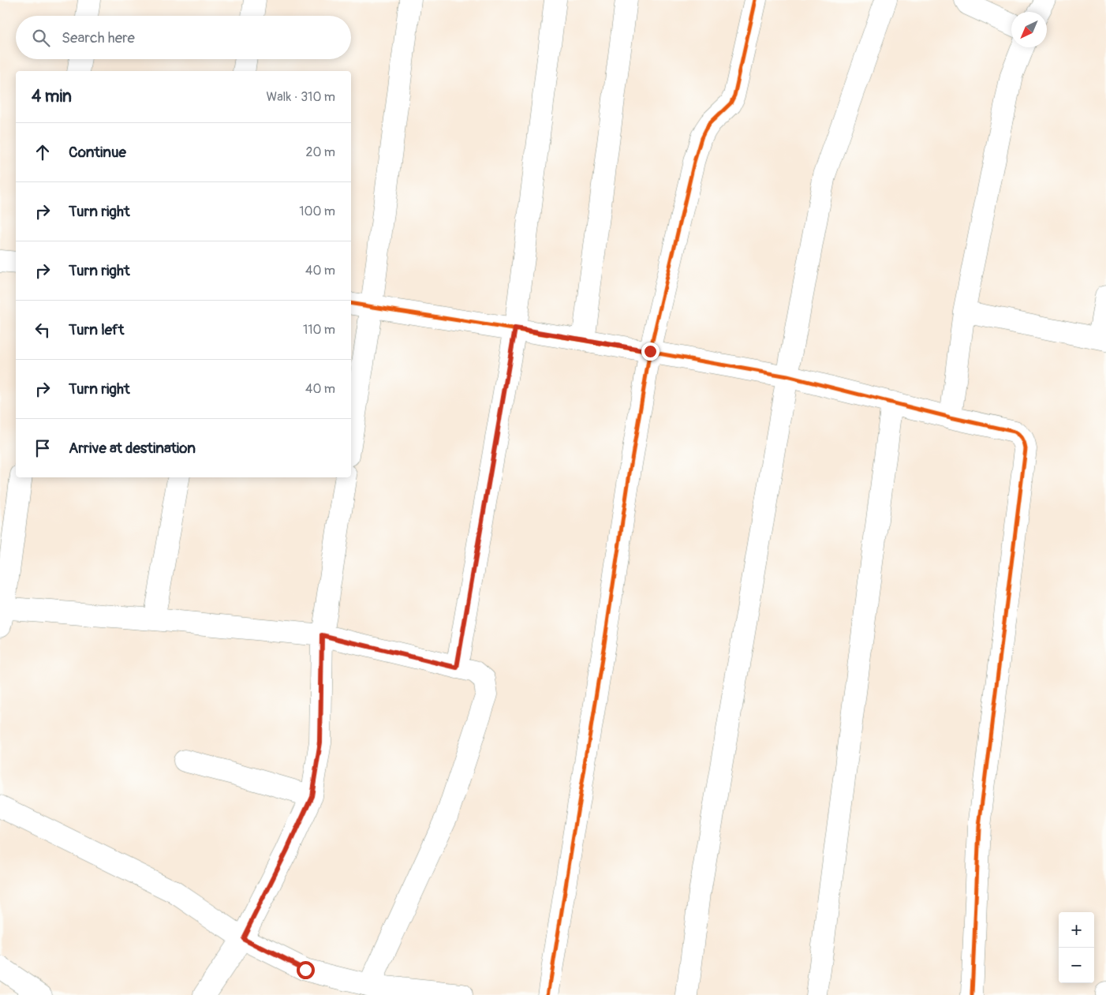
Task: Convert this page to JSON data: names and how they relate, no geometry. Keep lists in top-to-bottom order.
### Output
{
  "north": "bottom left",
  "page": {
    "search": "Search here",
    "heading": ["4 min", "Walk · 310 m"],
    "list": [
      ["Continue", "20 m"],
      ["Turn right", "100 m"],
      ["Turn right", "40 m"],
      ["Turn left", "110 m"],
      ["Turn right", "40 m"],
      "Arrive at destination"
    ],
    "map_buttons": ["+", "−"]
  }
}
